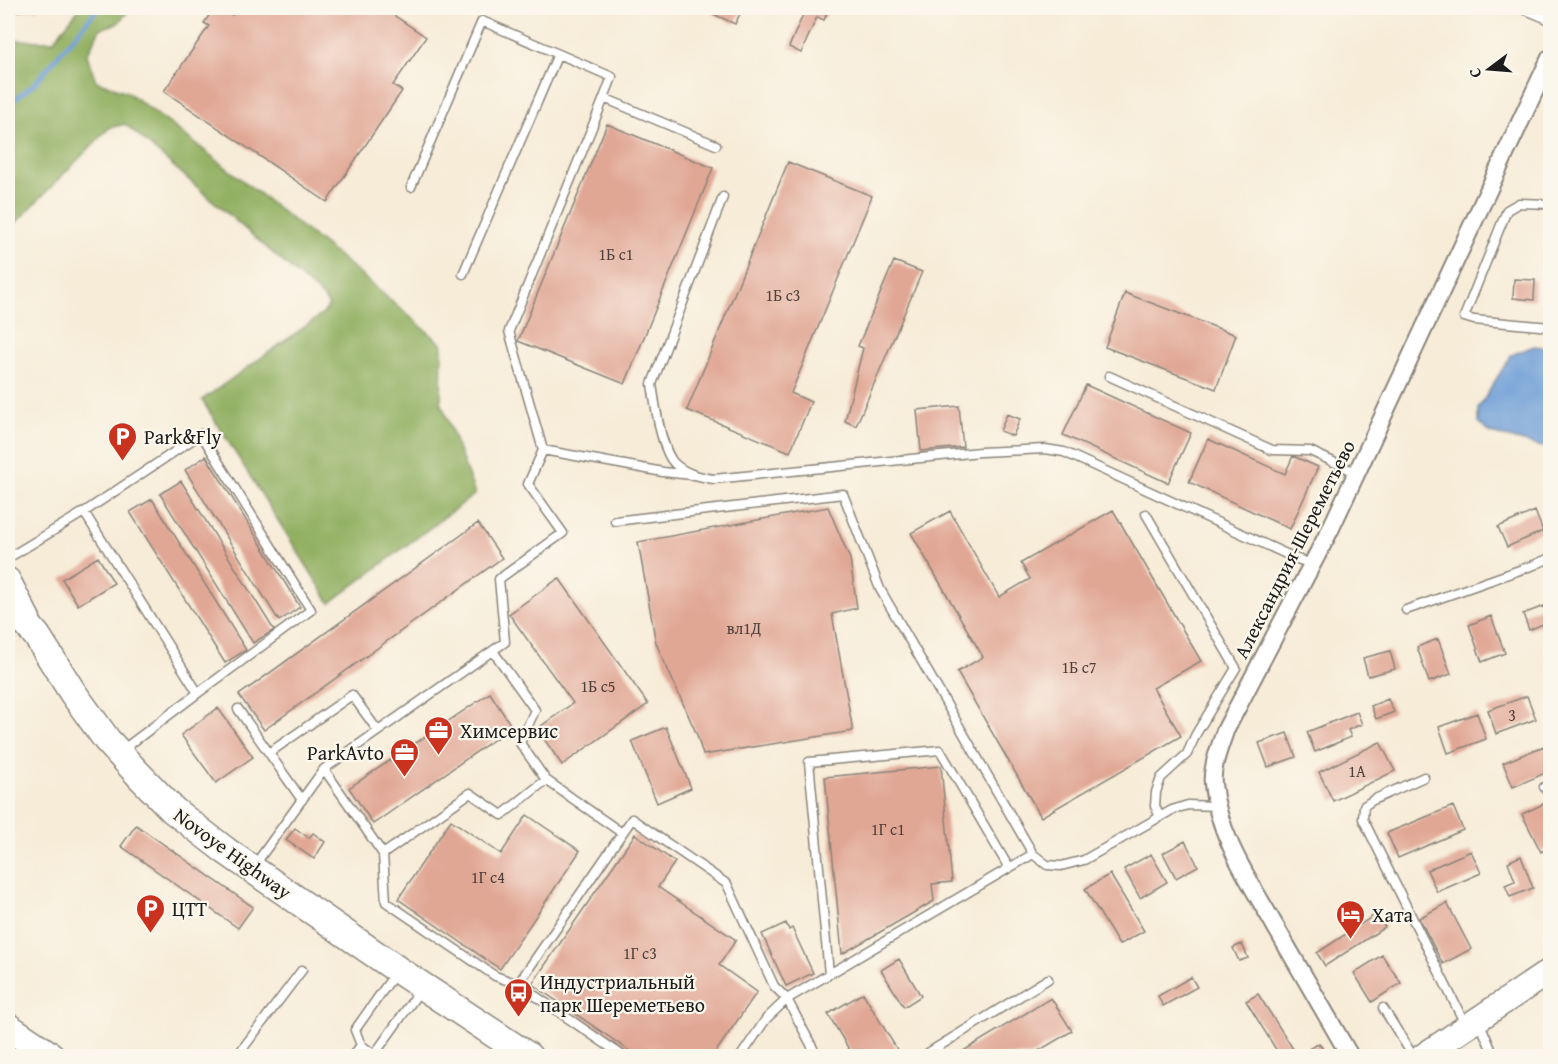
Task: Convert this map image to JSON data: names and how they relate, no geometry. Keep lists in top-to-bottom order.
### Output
{
  "streets": {
    "main road": ["Novoye Highway"],
    "street": ["Александрия-Шереметьево"]
  },
  "places": {
    "parking": ["Park&Fly", "ЦТТ"],
    "office": ["Химсервис", "ParkAvto"],
    "hotel": ["Хата"],
    "bus stop": ["Индустриальный парк Шереметьево"]
  },
  "house_numbers": [
    "1Б с1",
    "1Б с3",
    "вл1Д",
    "1Б с7",
    "1Б с5",
    "3",
    "1А",
    "1Г с1",
    "1Г с4",
    "1Г с3"
  ],
  "north": "left"
}
